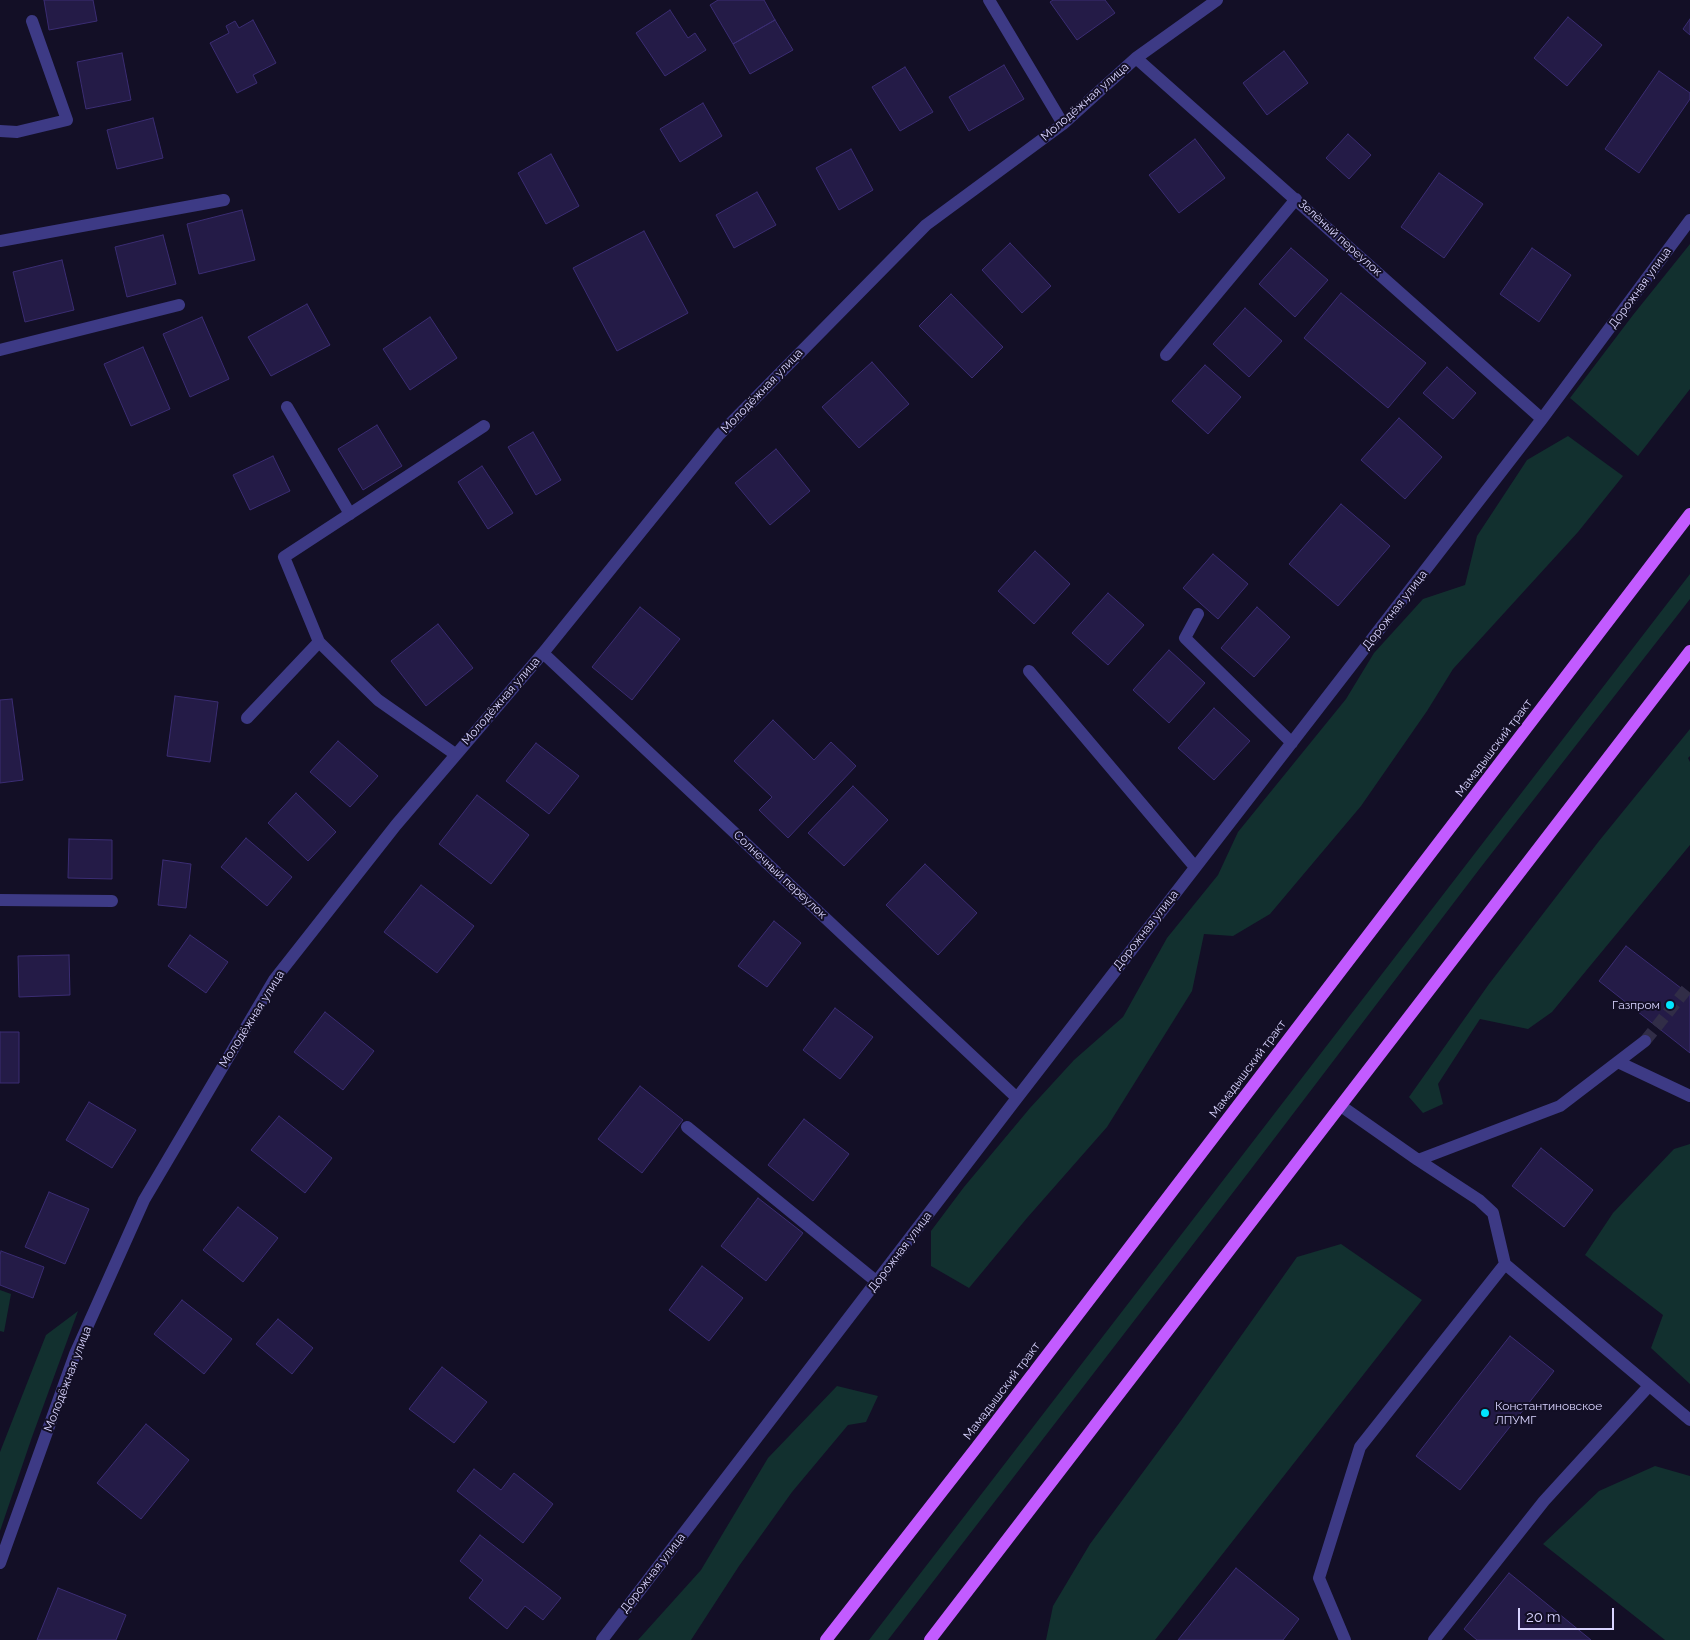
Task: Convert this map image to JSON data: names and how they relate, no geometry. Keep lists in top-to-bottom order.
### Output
{
  "streets": {
    "main road": ["Мамадышский тракт"],
    "street": [
      "Молодёжная улица",
      "Зелёный переулок",
      "Дорожная улица",
      "Солнечный переулок"
    ]
  },
  "crossings": [
    ["Молодёжная улица", "Зелёный переулок"],
    ["Молодёжная улица", "Солнечный переулок"],
    ["Зелёный переулок", "Дорожная улица"],
    ["Дорожная улица", "Солнечный переулок"]
  ],
  "places": ["Газпром", "Константиновское ЛПУМГ"],
  "scale_bar": "20 m"
}
